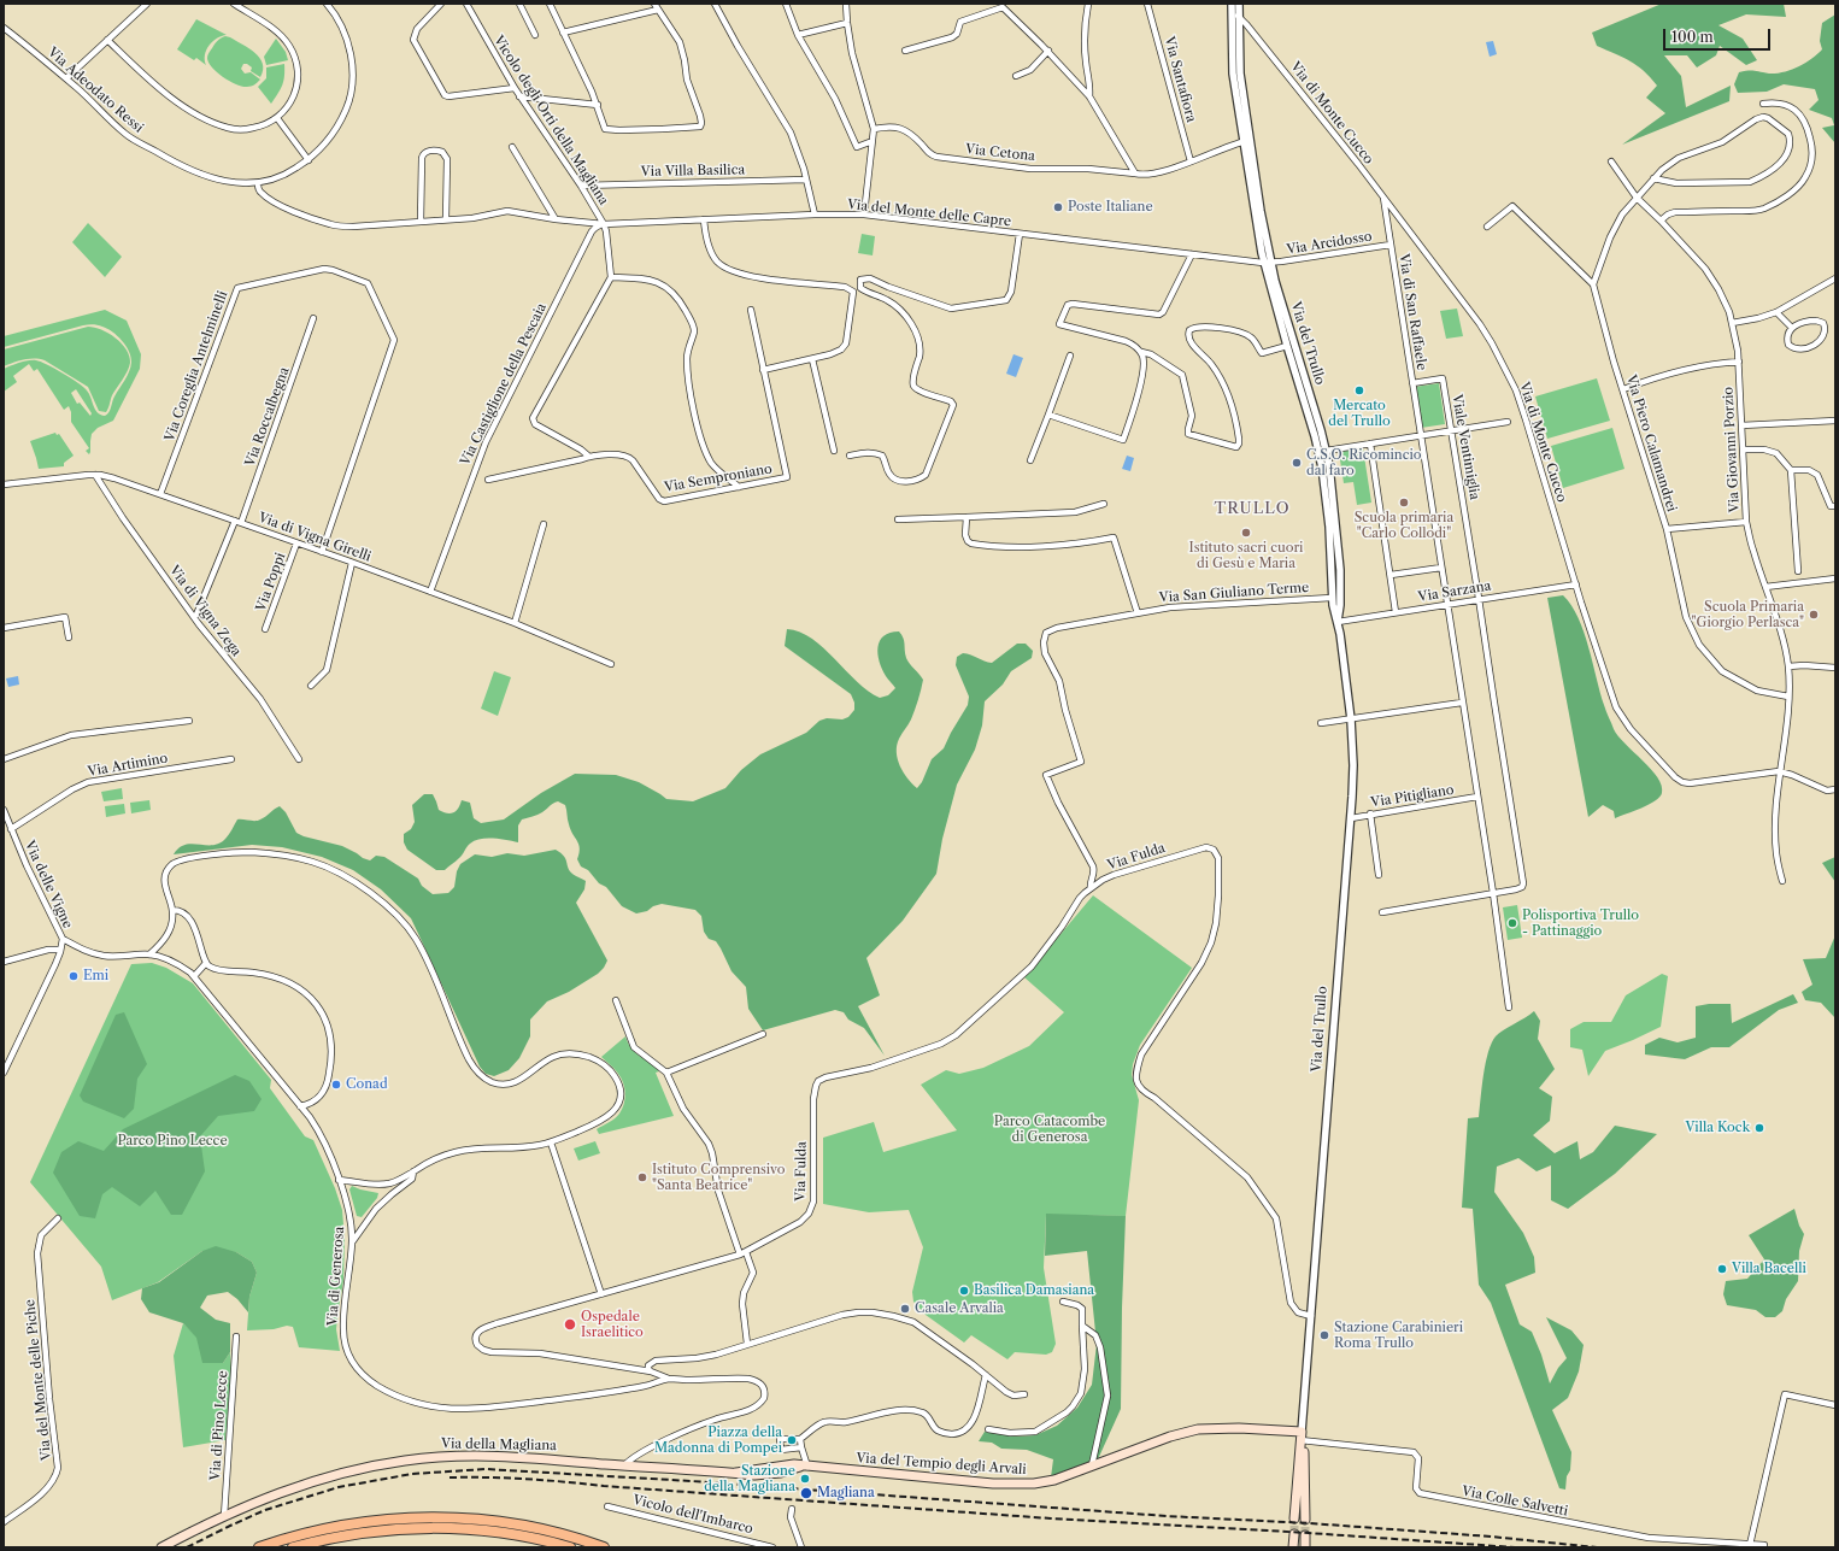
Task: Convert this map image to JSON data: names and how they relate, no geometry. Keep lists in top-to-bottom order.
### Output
{
  "streets": {
    "main road": ["Via del Trullo", "Via della Magliana", "Via del Tempio degli Arvali"],
    "street": [
      "Via Santafiora",
      "Via Adeodato Ressi",
      "Via di Monte Cucco",
      "Vicolo degli Orti della Magliana",
      "Via Cetona",
      "Via Villa Basilica",
      "Via del Monte delle Capre",
      "Via Arcidosso",
      "Via di San Raffaele",
      "Via Coreglia Antelminelli",
      "Via Castiglione della Pescaia",
      "Via Roccalbegna",
      "Via Piero Calamandrei",
      "Viale Ventimiglia",
      "Via Giovanni Porzio",
      "Via Semproniano",
      "Via di Vigna Girelli",
      "Via Poppi",
      "Via Sarzana",
      "Via San Giuliano Terme",
      "Via di Vigna Zega",
      "Via Artimino",
      "Via Pitigliano",
      "Via Fulda",
      "Via delle Vigne",
      "Via di Generosa",
      "Via del Monte delle Piche",
      "Via di Pino Lecce",
      "Via Colle Salvetti",
      "Vicolo dell'Imbarco"
    ]
  },
  "crossings": [
    ["Via Santafiora", "Via Cetona"],
    ["Via Adeodato Ressi", "Via del Monte delle Capre"],
    ["Via di Monte Cucco", "Via di San Raffaele"],
    ["Via di Monte Cucco", "Via del Trullo"],
    ["Via di Monte Cucco", "Via Giovanni Porzio"],
    ["Via di Monte Cucco", "Via Sarzana"],
    ["Vicolo degli Orti della Magliana", "Via Villa Basilica"],
    ["Vicolo degli Orti della Magliana", "Via del Monte delle Capre"],
    ["Vicolo degli Orti della Magliana", "Via Castiglione della Pescaia"],
    ["Via Cetona", "Via del Trullo"],
    ["Via del Monte delle Capre", "Via Arcidosso"],
    ["Via del Monte delle Capre", "Via del Trullo"],
    ["Via del Monte delle Capre", "Via Castiglione della Pescaia"],
    ["Via Arcidosso", "Via di San Raffaele"],
    ["Via Arcidosso", "Via del Trullo"],
    ["Via di San Raffaele", "Viale Ventimiglia"],
    ["Via del Trullo", "Via Sarzana"],
    ["Via del Trullo", "Via San Giuliano Terme"],
    ["Via del Trullo", "Via Pitigliano"],
    ["Via del Trullo", "Via Fulda"],
    ["Via del Trullo", "Via del Tempio degli Arvali"],
    ["Via del Trullo", "Via Colle Salvetti"],
    ["Via Coreglia Antelminelli", "Via di Vigna Girelli"],
    ["Via Castiglione della Pescaia", "Via di Vigna Girelli"],
    ["Via Roccalbegna", "Via di Vigna Girelli"],
    ["Via Piero Calamandrei", "Via Giovanni Porzio"],
    ["Viale Ventimiglia", "Via Sarzana"],
    ["Via di Vigna Girelli", "Via Poppi"],
    ["Via di Vigna Girelli", "Via di Vigna Zega"],
    ["Via San Giuliano Terme", "Via Fulda"],
    ["Via Artimino", "Via delle Vigne"],
    ["Via Fulda", "Via di Generosa"],
    ["Via delle Vigne", "Via di Generosa"],
    ["Via di Generosa", "Via della Magliana"],
    ["Via di Pino Lecce", "Via della Magliana"],
    ["Via della Magliana", "Via del Tempio degli Arvali"],
    ["Via del Tempio degli Arvali", "Via Colle Salvetti"]
  ],
  "districts": ["TRULLO"],
  "parks": ["Parco Catacombe di Generosa", "Parco Pino Lecce"],
  "places": [
    "Poste Italiane",
    "Mercato del Trullo",
    "C.S.O. Ricomincio dal faro",
    "Scuola primaria \"Carlo Collodi\"",
    "Istituto sacri cuori di Gesù e Maria",
    "Scuola Primaria \"Giorgio Perlasca\"",
    "Polisportiva Trullo - Pattinaggio",
    "Emi",
    "Conad",
    "Villa Kock",
    "Istituto Comprensivo \"Santa Beatrice\"",
    "Villa Bacelli",
    "Basilica Damasiana",
    "Casale Arvalia",
    "Ospedale Israelitico",
    "Stazione Carabinieri Roma Trullo",
    "Piazza della Madonna di Pompei",
    "Stazione della Magliana",
    "Magliana"
  ],
  "scale_bar": "100 m"
}
